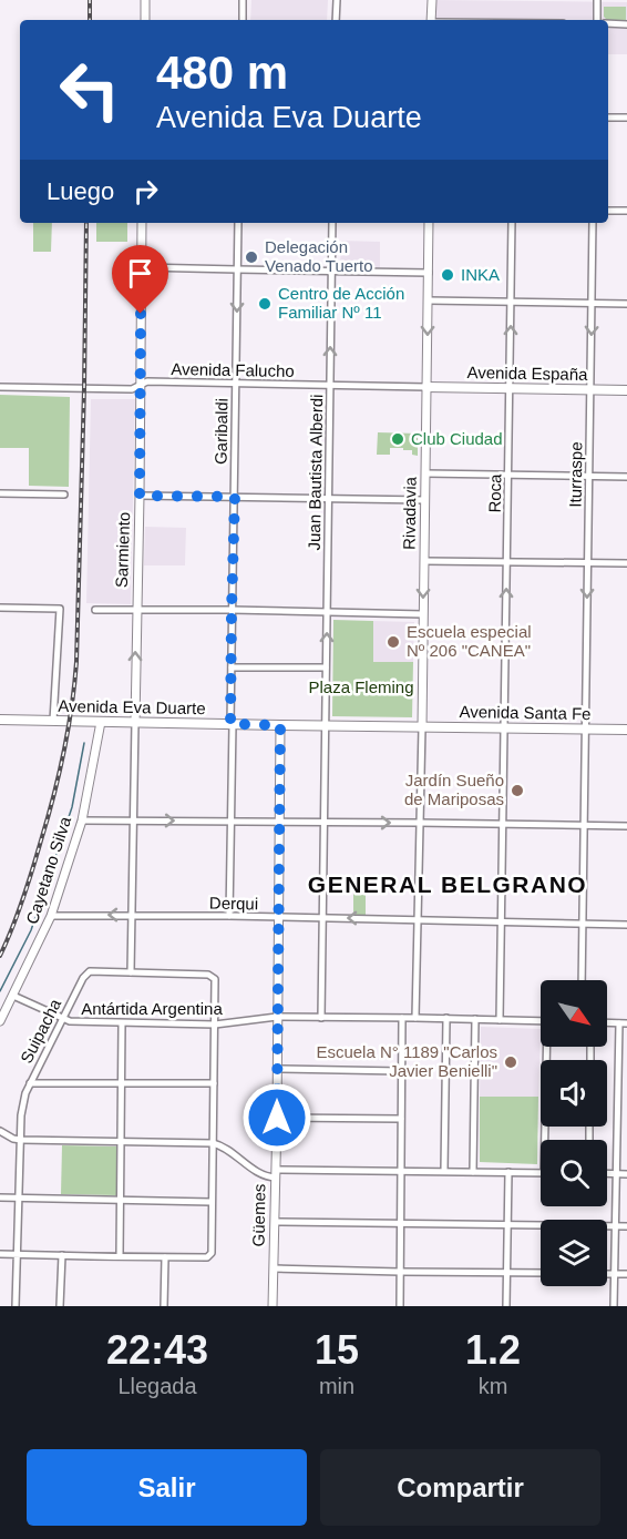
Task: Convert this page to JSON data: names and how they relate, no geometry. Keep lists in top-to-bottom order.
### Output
{
  "streets": {
    "main road": ["Avenida España", "Avenida Eva Duarte", "Avenida Santa Fe"],
    "street": [
      "Avenida Falucho",
      "Garibaldi",
      "Juan Bautista Alberdi",
      "Iturraspe",
      "Roca",
      "Rivadavia",
      "Sarmiento",
      "Cayetano Silva",
      "Derqui",
      "Antártida Argentina",
      "Suipacha",
      "Güemes"
    ]
  },
  "crossings": [
    ["Avenida Falucho", "Avenida España"],
    ["Avenida Falucho", "Garibaldi"],
    ["Avenida Falucho", "Juan Bautista Alberdi"],
    ["Avenida Falucho", "Rivadavia"],
    ["Avenida Falucho", "Sarmiento"],
    ["Avenida España", "Iturraspe"],
    ["Avenida España", "Roca"],
    ["Avenida España", "Rivadavia"],
    ["Garibaldi", "Avenida Eva Duarte"],
    ["Garibaldi", "Derqui"],
    ["Juan Bautista Alberdi", "Avenida Eva Duarte"],
    ["Juan Bautista Alberdi", "Derqui"],
    ["Juan Bautista Alberdi", "Antártida Argentina"],
    ["Iturraspe", "Avenida Santa Fe"],
    ["Iturraspe", "Derqui"],
    ["Roca", "Avenida Santa Fe"],
    ["Roca", "Derqui"],
    ["Roca", "Antártida Argentina"],
    ["Rivadavia", "Avenida Eva Duarte"],
    ["Rivadavia", "Avenida Santa Fe"],
    ["Sarmiento", "Avenida Eva Duarte"],
    ["Avenida Eva Duarte", "Avenida Santa Fe"],
    ["Avenida Eva Duarte", "Cayetano Silva"],
    ["Avenida Eva Duarte", "Güemes"],
    ["Cayetano Silva", "Derqui"],
    ["Cayetano Silva", "Antártida Argentina"],
    ["Derqui", "Güemes"],
    ["Antártida Argentina", "Suipacha"],
    ["Antártida Argentina", "Güemes"]
  ],
  "districts": ["GENERAL BELGRANO"],
  "parks": ["Plaza Fleming"],
  "places": [
    "Delegación Venado Tuerto",
    "INKA",
    "Centro de Acción Familiar Nº 11",
    "Club Ciudad",
    "Escuela especial Nº 206 \"CANEA\"",
    "Jardín Sueño de Mariposas",
    "Escuela N° 1189 \"Carlos Javier Benielli\""
  ],
  "north": "bottom right",
  "page": {
    "turn": ["480 m", "Avenida Eva Duarte"],
    "then": "Luego",
    "eta": [
      "22:43",
      "Llegada",
      "15",
      "min",
      "1.2",
      "km"
    ],
    "buttons": ["Salir", "Compartir"]
  }
}
